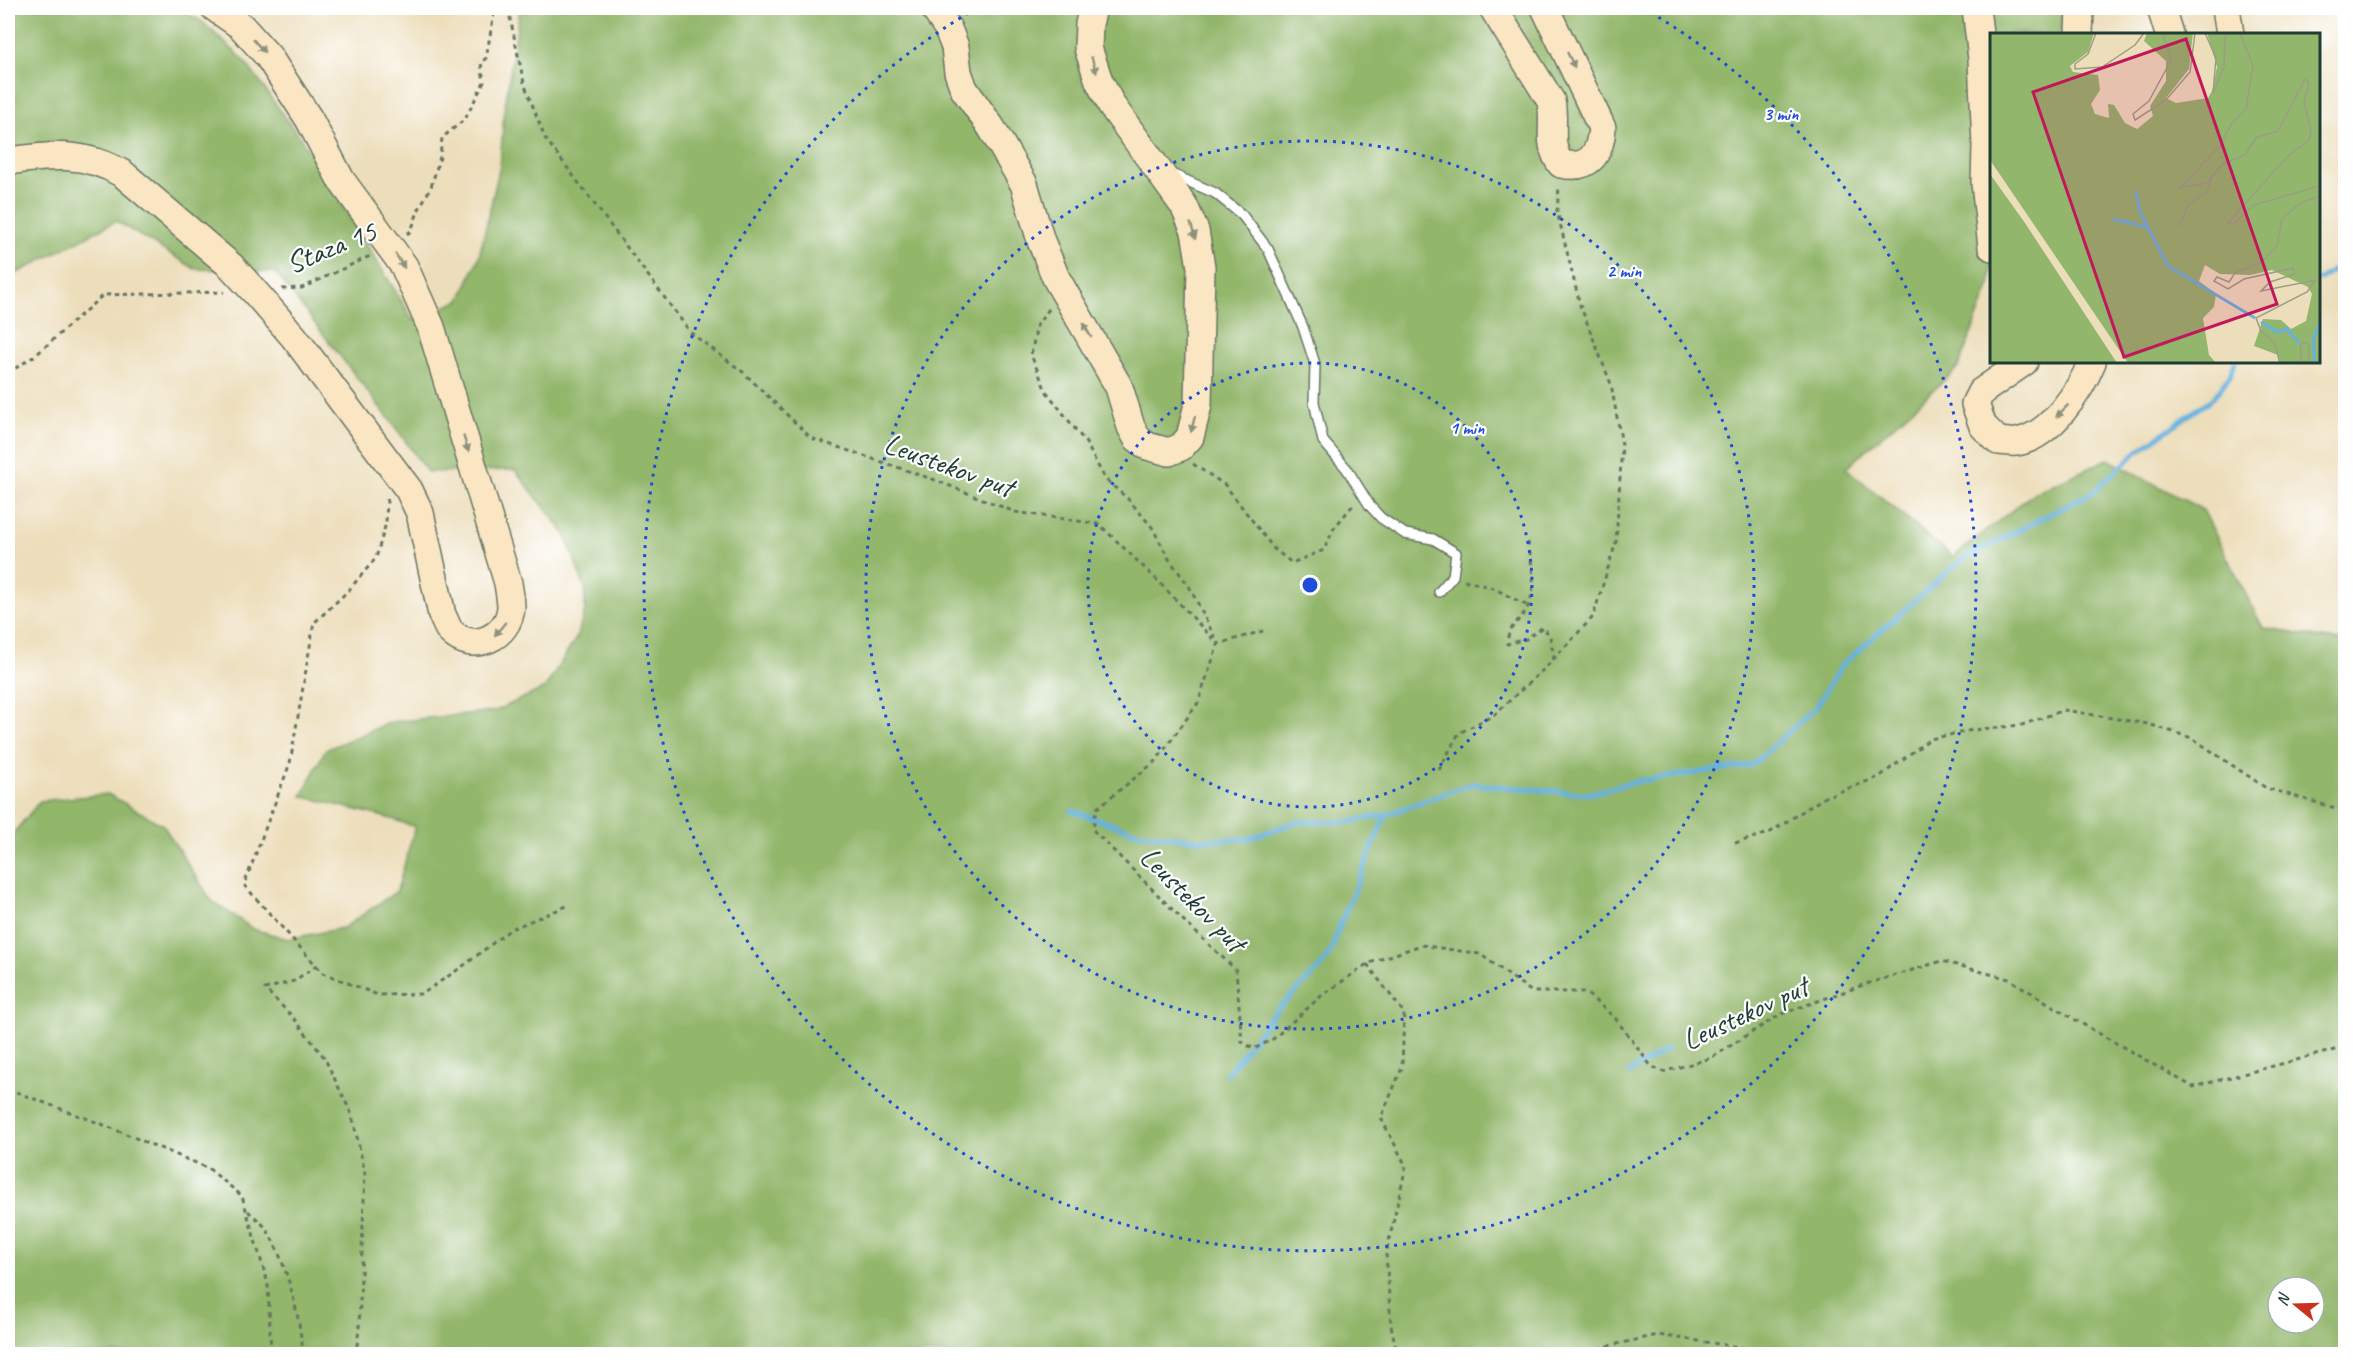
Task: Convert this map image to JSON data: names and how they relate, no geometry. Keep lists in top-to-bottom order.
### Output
{
  "streets": {
    "path": ["Staza 15", "Leustekov put"]
  },
  "north": "left",
  "rings": ["3 min", "2 min", "1 min"]
}
